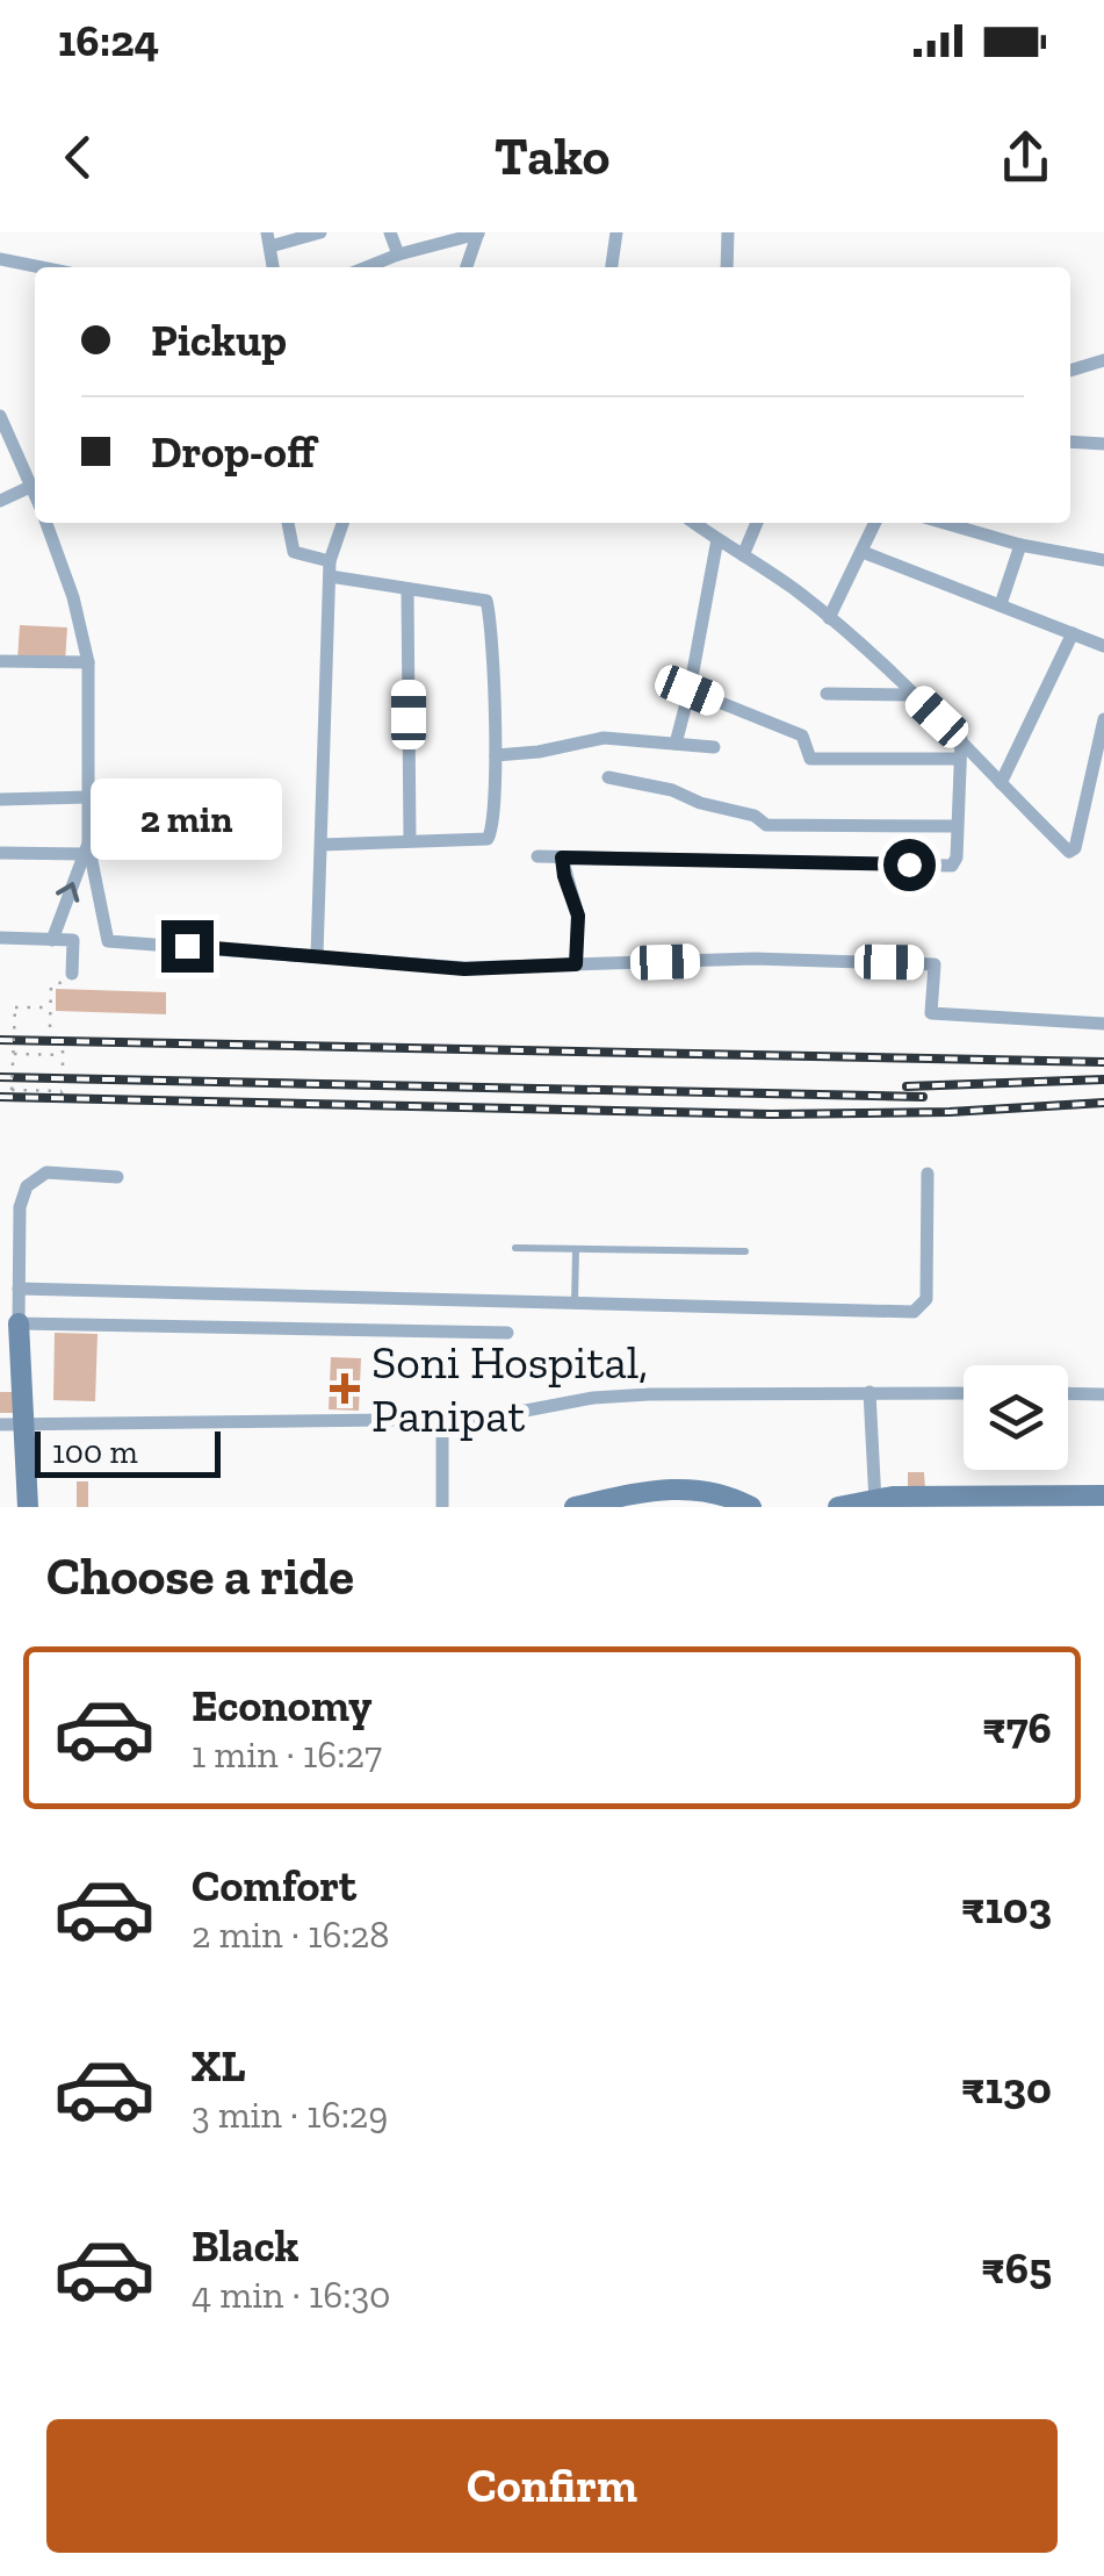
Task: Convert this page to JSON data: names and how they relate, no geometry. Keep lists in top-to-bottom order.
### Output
{
  "places": {
    "health": ["Soni Hospital, Panipat"]
  },
  "scale_bar": "100 m",
  "page": {
    "status": "16:24",
    "header": "Tako",
    "banner": ["Pickup", "Drop-off"],
    "bubble": "2 min",
    "scale": "100 m",
    "heading": "Choose a ride",
    "list": [
      {
        "name": "Economy",
        "note": "1 min · 16:27",
        "value": "₹76"
      },
      {
        "name": "Comfort",
        "note": "2 min · 16:28",
        "value": "₹103"
      },
      {
        "name": "XL",
        "note": "3 min · 16:29",
        "value": "₹130"
      },
      {
        "name": "Black",
        "note": "4 min · 16:30",
        "value": "₹65"
      }
    ],
    "buttons": "Confirm"
  }
}
